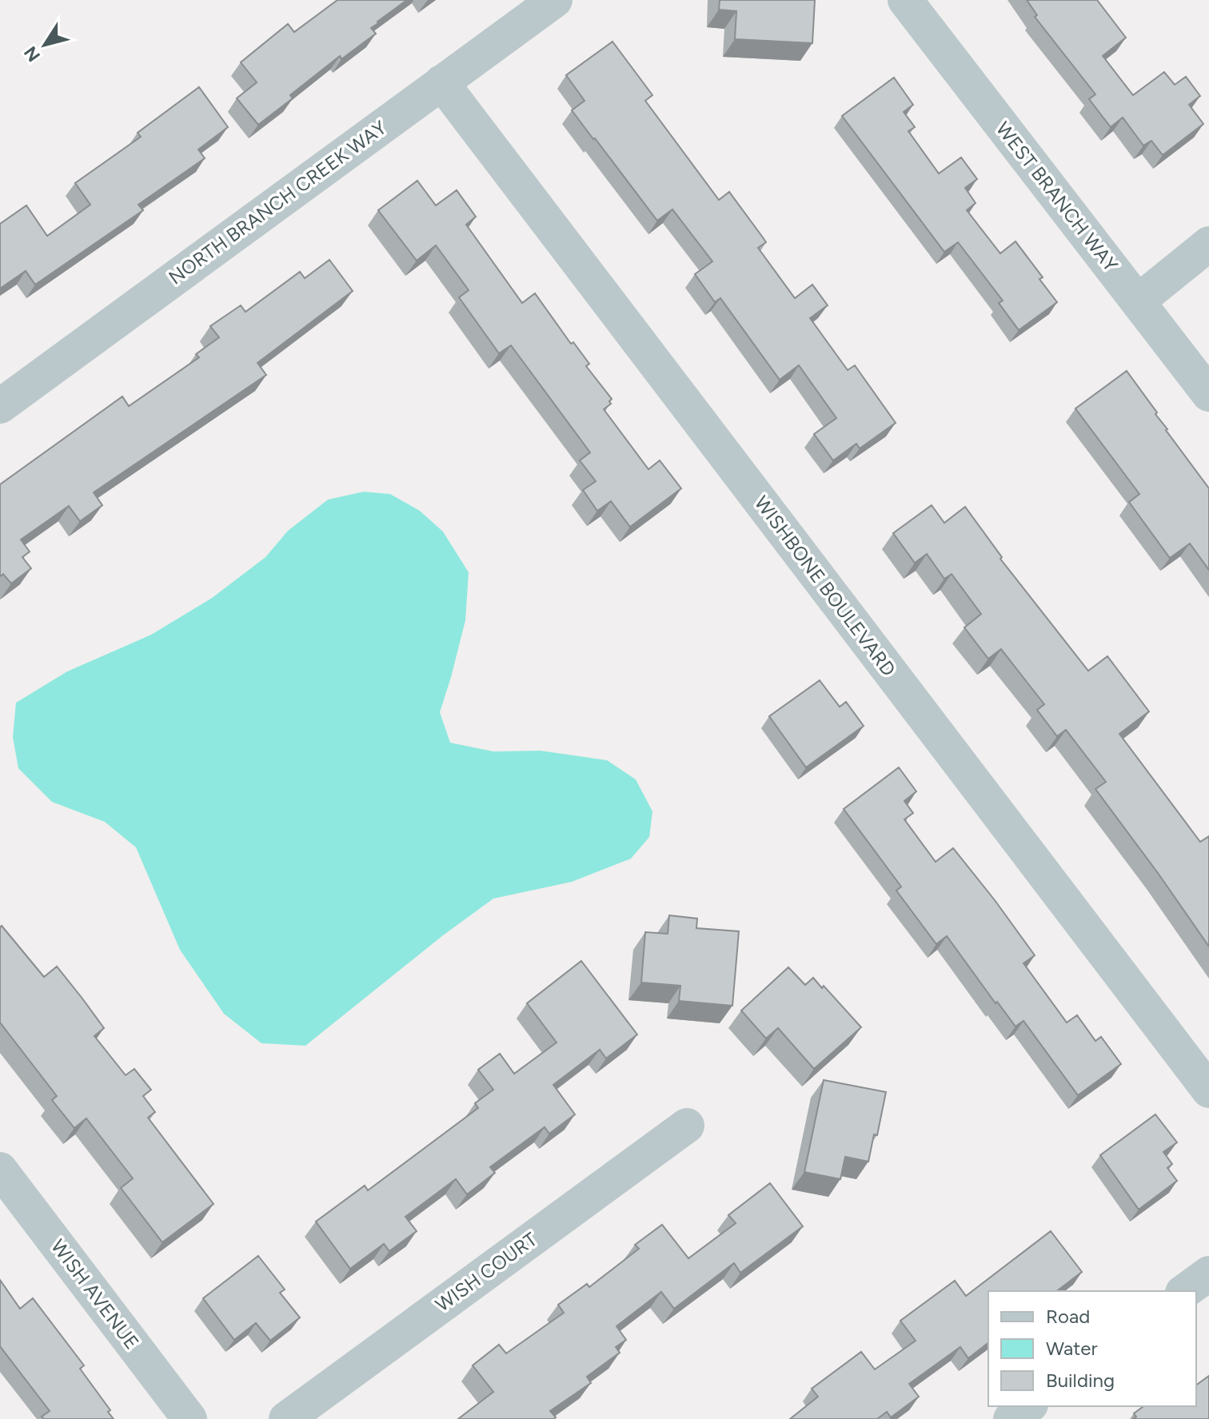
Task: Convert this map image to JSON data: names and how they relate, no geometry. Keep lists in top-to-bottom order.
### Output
{
  "streets": {
    "street": [
      "WEST BRANCH WAY",
      "NORTH BRANCH CREEK WAY",
      "WISHBONE BOULEVARD",
      "WISH COURT",
      "WISH AVENUE"
    ]
  },
  "crossings": [
    ["NORTH BRANCH CREEK WAY", "WISHBONE BOULEVARD"]
  ],
  "legend": ["Road", "Water", "Building"],
  "north": "bottom left"
}
